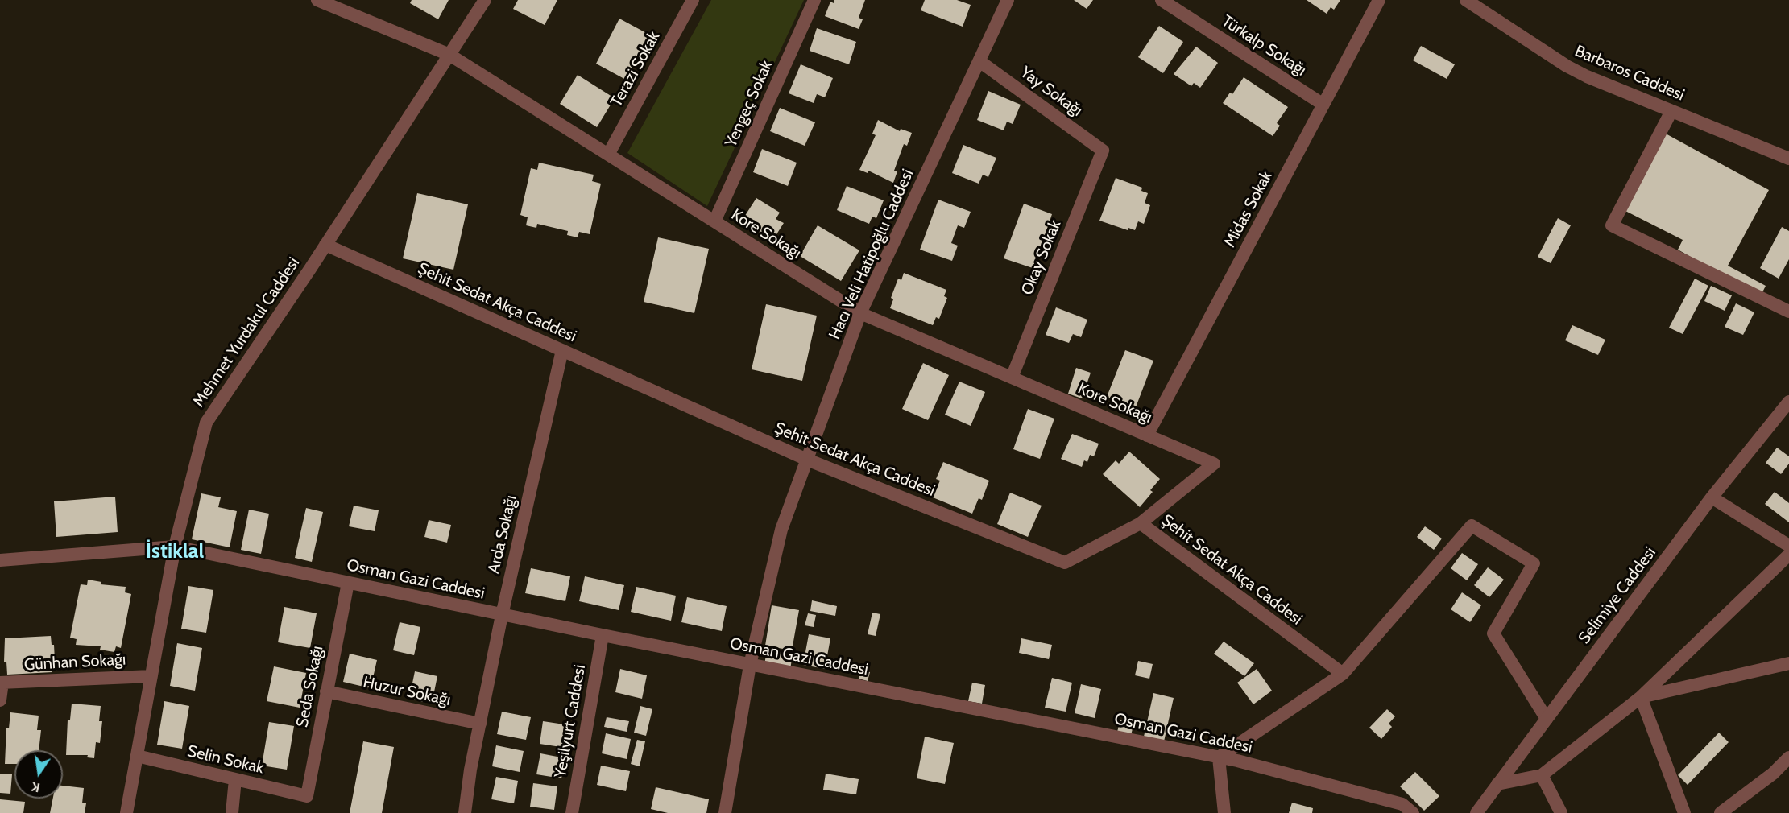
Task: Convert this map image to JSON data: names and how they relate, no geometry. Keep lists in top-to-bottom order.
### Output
{
  "streets": {
    "street": [
      "Türkalp Sokağı",
      "Terazi Sokak",
      "Barbaros Caddesi",
      "Yay Sokağı",
      "Yengeç Sokak",
      "Midas Sokak",
      "Kore Sokağı",
      "Hacı Veli Hatipoğlu Caddesi",
      "Okay Sokak",
      "Şehit Sedat Akça Caddesi",
      "Mehmet Yurdakul Caddesi",
      "Arda Sokağı",
      "Osman Gazi Caddesi",
      "Selimiye Caddesi",
      "Günhan Sokağı",
      "Seda Sokağı",
      "Huzur Sokağı",
      "Yeşilyurt Caddesi",
      "Selin Sokak"
    ]
  },
  "crossings": [
    ["Türkalp Sokağı", "Midas Sokak"],
    ["Terazi Sokak", "Kore Sokağı"],
    ["Yay Sokağı", "Hacı Veli Hatipoğlu Caddesi"],
    ["Yay Sokağı", "Okay Sokak"],
    ["Yengeç Sokak", "Kore Sokağı"],
    ["Midas Sokak", "Kore Sokağı"],
    ["Kore Sokağı", "Hacı Veli Hatipoğlu Caddesi"],
    ["Kore Sokağı", "Okay Sokak"],
    ["Kore Sokağı", "Şehit Sedat Akça Caddesi"],
    ["Kore Sokağı", "Mehmet Yurdakul Caddesi"],
    ["Hacı Veli Hatipoğlu Caddesi", "Şehit Sedat Akça Caddesi"],
    ["Hacı Veli Hatipoğlu Caddesi", "Osman Gazi Caddesi"],
    ["Şehit Sedat Akça Caddesi", "Mehmet Yurdakul Caddesi"],
    ["Şehit Sedat Akça Caddesi", "Arda Sokağı"],
    ["Mehmet Yurdakul Caddesi", "Osman Gazi Caddesi"],
    ["Mehmet Yurdakul Caddesi", "Günhan Sokağı"],
    ["Mehmet Yurdakul Caddesi", "Selin Sokak"],
    ["Arda Sokağı", "Osman Gazi Caddesi"],
    ["Arda Sokağı", "Huzur Sokağı"],
    ["Osman Gazi Caddesi", "Seda Sokağı"],
    ["Osman Gazi Caddesi", "Yeşilyurt Caddesi"],
    ["Seda Sokağı", "Huzur Sokağı"],
    ["Seda Sokağı", "Selin Sokak"]
  ],
  "districts": ["İstiklal"],
  "north": "bottom"
}
